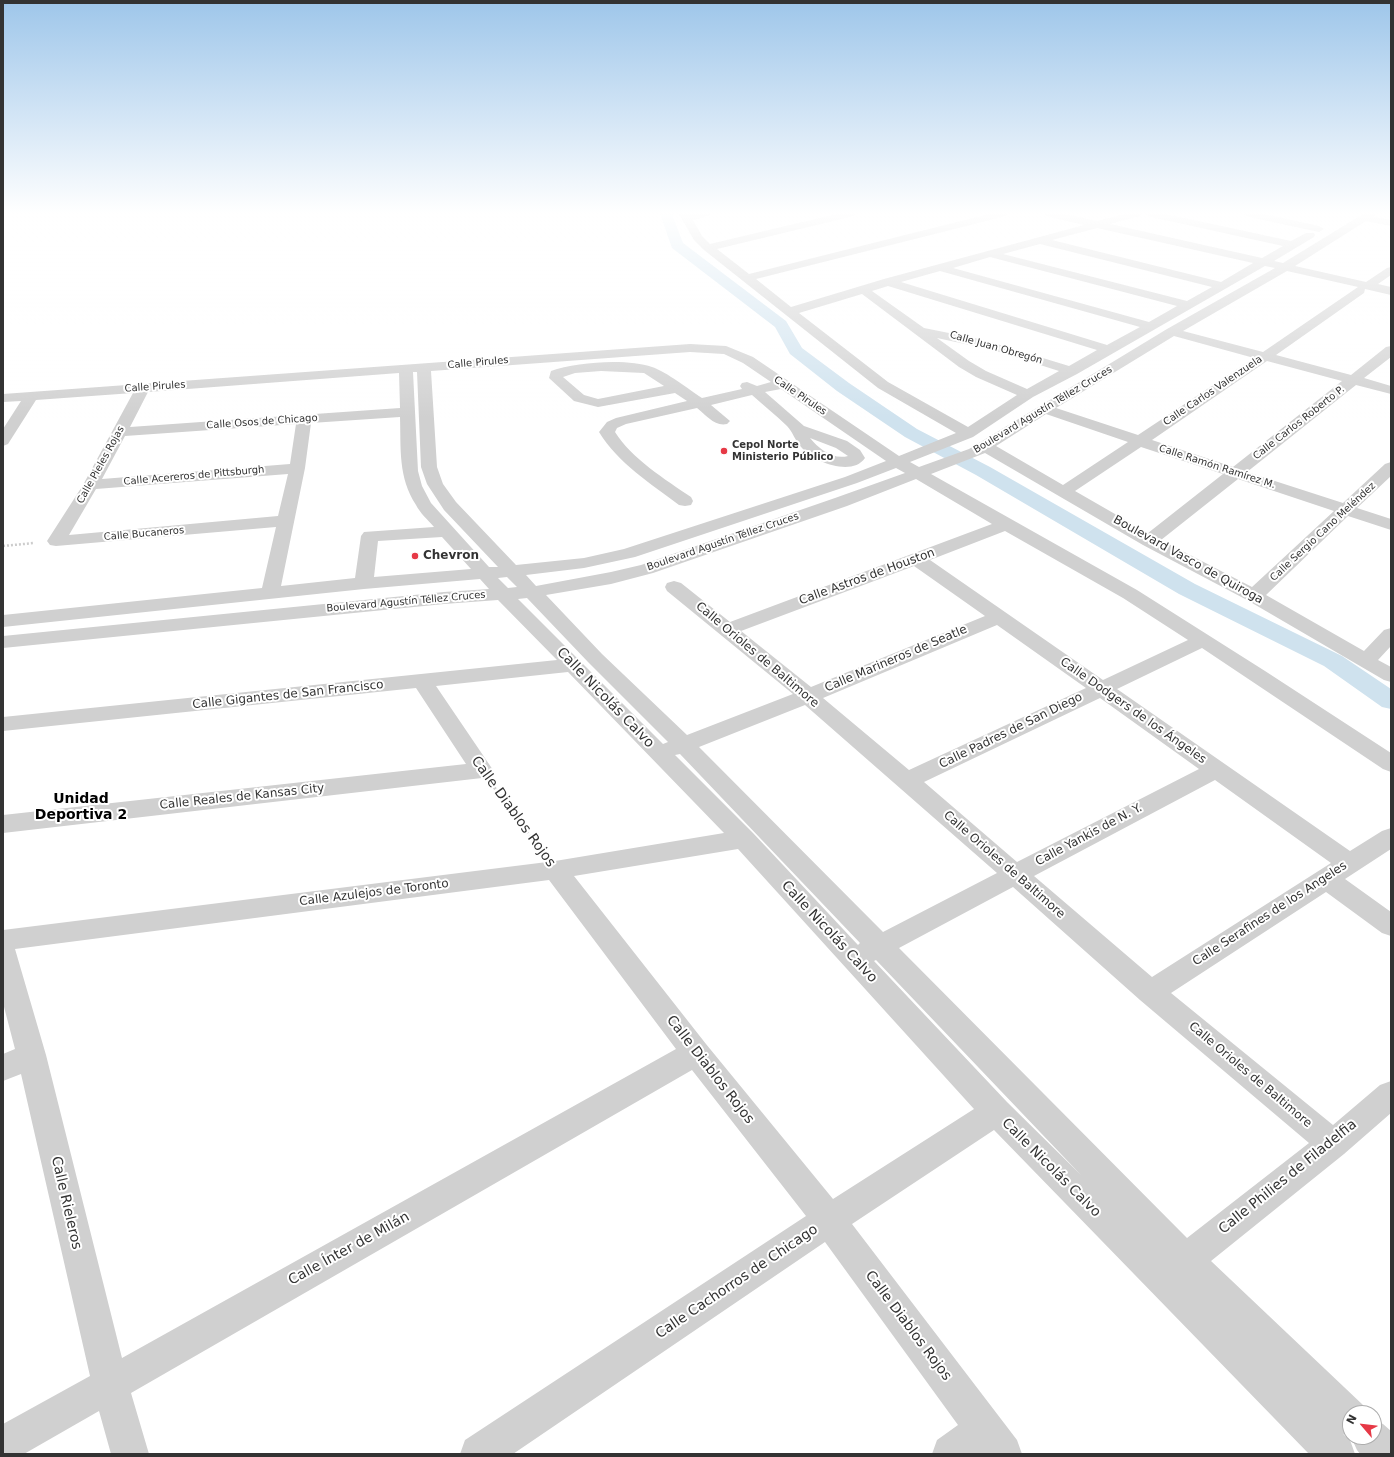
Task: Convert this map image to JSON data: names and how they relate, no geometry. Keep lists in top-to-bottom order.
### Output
{
  "streets": {
    "street": [
      "Calle Juan Obregón",
      "Calle Pirules",
      "Calle Carlos Valenzuela",
      "Boulevard Agustín Téllez Cruces",
      "Calle Osos de Chicago",
      "Calle Carlos Roberto P.",
      "Calle Pieles Rojas",
      "Calle Ramón Ramírez M.",
      "Calle Acereros de Pittsburgh",
      "Calle Sergio Cano Meléndez",
      "Calle Bucaneros",
      "Boulevard Vasco de Quiroga",
      "Calle Astros de Houston",
      "Calle Orioles de Baltimore",
      "Calle Marineros de Seatle",
      "Calle Gigantes de San Francisco",
      "Calle Nicolás Calvo",
      "Calle Dodgers de los Ángeles",
      "Calle Padres de San Diego",
      "Calle Reales de Kansas City",
      "Calle Diablos Rojos",
      "Calle Yankis de N. Y.",
      "Calle Azulejos de Toronto",
      "Calle Serafines de los Angeles",
      "Calle Philies de Filadelfia",
      "Calle Rieleros",
      "Calle Ínter de Milán",
      "Calle Cachorros de Chicago"
    ]
  },
  "crossings": [
    ["Calle Juan Obregón", "Boulevard Agustín Téllez Cruces"],
    ["Calle Pirules", "Boulevard Agustín Téllez Cruces"],
    ["Calle Pirules", "Calle Pieles Rojas"],
    ["Calle Pirules", "Calle Astros de Houston"],
    ["Calle Pirules", "Calle Nicolás Calvo"],
    ["Calle Pirules", "Calle Padres de San Diego"],
    ["Calle Carlos Valenzuela", "Calle Ramón Ramírez M."],
    ["Calle Carlos Valenzuela", "Boulevard Vasco de Quiroga"],
    ["Boulevard Agustín Téllez Cruces", "Calle Ramón Ramírez M."],
    ["Boulevard Agustín Téllez Cruces", "Boulevard Vasco de Quiroga"],
    ["Boulevard Agustín Téllez Cruces", "Calle Nicolás Calvo"],
    ["Calle Osos de Chicago", "Calle Pieles Rojas"],
    ["Calle Osos de Chicago", "Calle Nicolás Calvo"],
    ["Calle Carlos Roberto P.", "Calle Ramón Ramírez M."],
    ["Calle Carlos Roberto P.", "Boulevard Vasco de Quiroga"],
    ["Calle Pieles Rojas", "Calle Acereros de Pittsburgh"],
    ["Calle Pieles Rojas", "Calle Bucaneros"],
    ["Calle Ramón Ramírez M.", "Calle Sergio Cano Meléndez"],
    ["Calle Sergio Cano Meléndez", "Boulevard Vasco de Quiroga"],
    ["Calle Astros de Houston", "Calle Orioles de Baltimore"],
    ["Calle Astros de Houston", "Calle Dodgers de los Ángeles"],
    ["Calle Orioles de Baltimore", "Calle Marineros de Seatle"],
    ["Calle Orioles de Baltimore", "Calle Padres de San Diego"],
    ["Calle Orioles de Baltimore", "Calle Yankis de N. Y."],
    ["Calle Orioles de Baltimore", "Calle Serafines de los Angeles"],
    ["Calle Orioles de Baltimore", "Calle Philies de Filadelfia"],
    ["Calle Marineros de Seatle", "Calle Nicolás Calvo"],
    ["Calle Marineros de Seatle", "Calle Dodgers de los Ángeles"],
    ["Calle Gigantes de San Francisco", "Calle Nicolás Calvo"],
    ["Calle Gigantes de San Francisco", "Calle Diablos Rojos"],
    ["Calle Nicolás Calvo", "Calle Yankis de N. Y."],
    ["Calle Nicolás Calvo", "Calle Azulejos de Toronto"],
    ["Calle Nicolás Calvo", "Calle Philies de Filadelfia"],
    ["Calle Nicolás Calvo", "Calle Cachorros de Chicago"],
    ["Calle Dodgers de los Ángeles", "Calle Padres de San Diego"],
    ["Calle Dodgers de los Ángeles", "Calle Yankis de N. Y."],
    ["Calle Dodgers de los Ángeles", "Calle Serafines de los Angeles"],
    ["Calle Reales de Kansas City", "Calle Diablos Rojos"],
    ["Calle Diablos Rojos", "Calle Azulejos de Toronto"],
    ["Calle Diablos Rojos", "Calle Ínter de Milán"],
    ["Calle Diablos Rojos", "Calle Cachorros de Chicago"],
    ["Calle Rieleros", "Calle Ínter de Milán"]
  ],
  "districts": ["Unidad Deportiva 2"],
  "places": ["Cepol Norte Ministerio Público", "Chevron"],
  "north": "top left"
}
